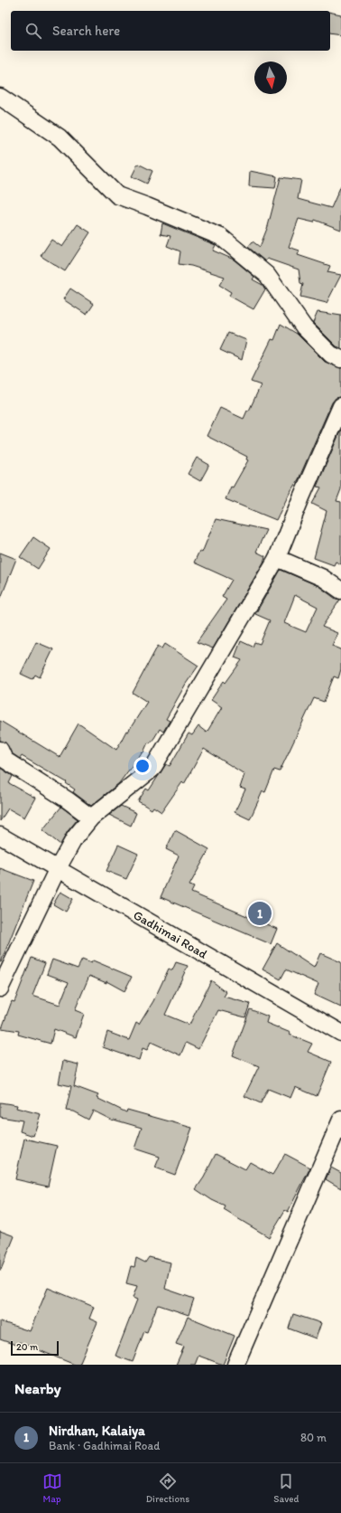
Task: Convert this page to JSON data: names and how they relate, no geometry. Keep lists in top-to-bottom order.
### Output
{
  "streets": {
    "street": ["Gadhimai Road"]
  },
  "scale_bar": "20 m",
  "north": "bottom",
  "page": {
    "search": "Search here",
    "pins": "1",
    "scale": "20 m",
    "heading": "Nearby",
    "list": [
      {
        "mark": "1",
        "name": "Nirdhan, Kalaiya",
        "note": "Bank · Gadhimai Road",
        "value": "80 m"
      }
    ],
    "nav": ["Map", "Directions", "Saved"]
  }
}
